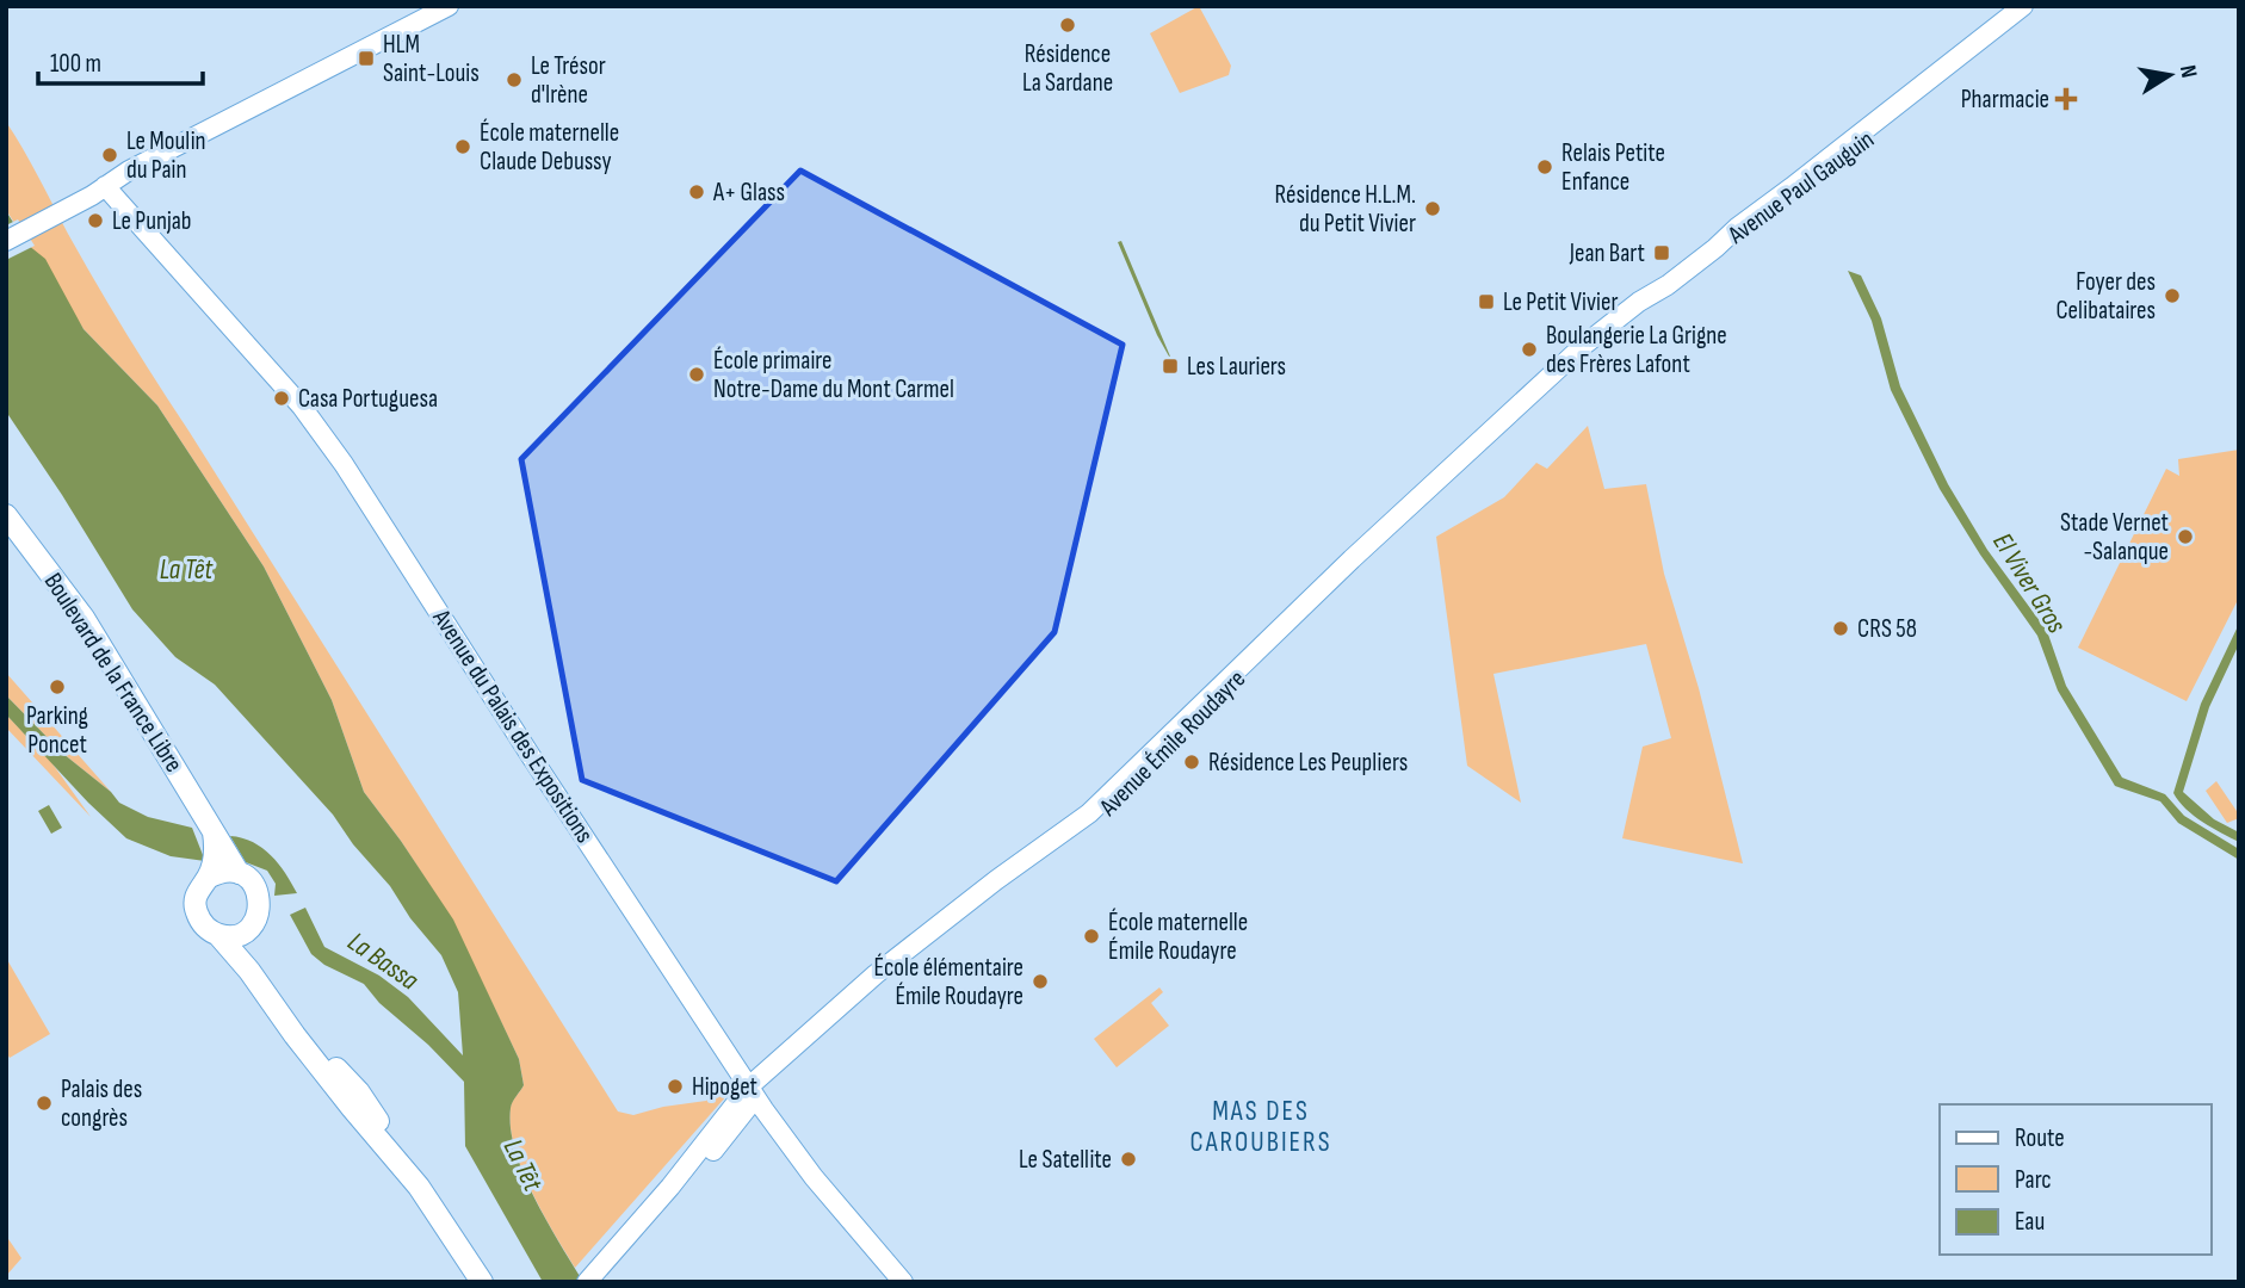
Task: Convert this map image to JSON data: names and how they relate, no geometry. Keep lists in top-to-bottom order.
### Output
{
  "streets": {
    "main road": [
      "Avenue Paul Gauguin",
      "Boulevard de la France Libre",
      "Avenue du Palais des Expositions",
      "Avenue Émile Roudayre"
    ]
  },
  "crossings": [
    ["Avenue Paul Gauguin", "Avenue Émile Roudayre"],
    ["Avenue du Palais des Expositions", "Avenue Émile Roudayre"]
  ],
  "districts": ["MAS DES CAROUBIERS"],
  "water": ["La Têt", "El Viver Gros", "La Bassa"],
  "places": {
    "other": [
      "Résidence La Sardane",
      "Le Trésor d'Irène",
      "École maternelle Claude Debussy",
      "Le Moulin du Pain",
      "Relais Petite Enfance",
      "A+ Glass",
      "Résidence H.L.M. du Petit Vivier",
      "Le Punjab",
      "Foyer des Celibataires",
      "Boulangerie La Grigne des Frères Lafont",
      "École primaire Notre-Dame du Mont Carmel",
      "Casa Portuguesa",
      "Stade Vernet -Salanque",
      "CRS 58",
      "Parking Poncet",
      "Résidence Les Peupliers",
      "École maternelle Émile Roudayre",
      "École élémentaire Émile Roudayre",
      "Hipoget",
      "Palais des congrès",
      "Le Satellite"
    ],
    "transit": [
      "HLM Saint-Louis",
      "Jean Bart",
      "Le Petit Vivier",
      "Les Lauriers"
    ],
    "health": ["Pharmacie"]
  },
  "legend": ["Route", "Parc", "Eau"],
  "scale_bar": "100 m",
  "north": "right"
}
